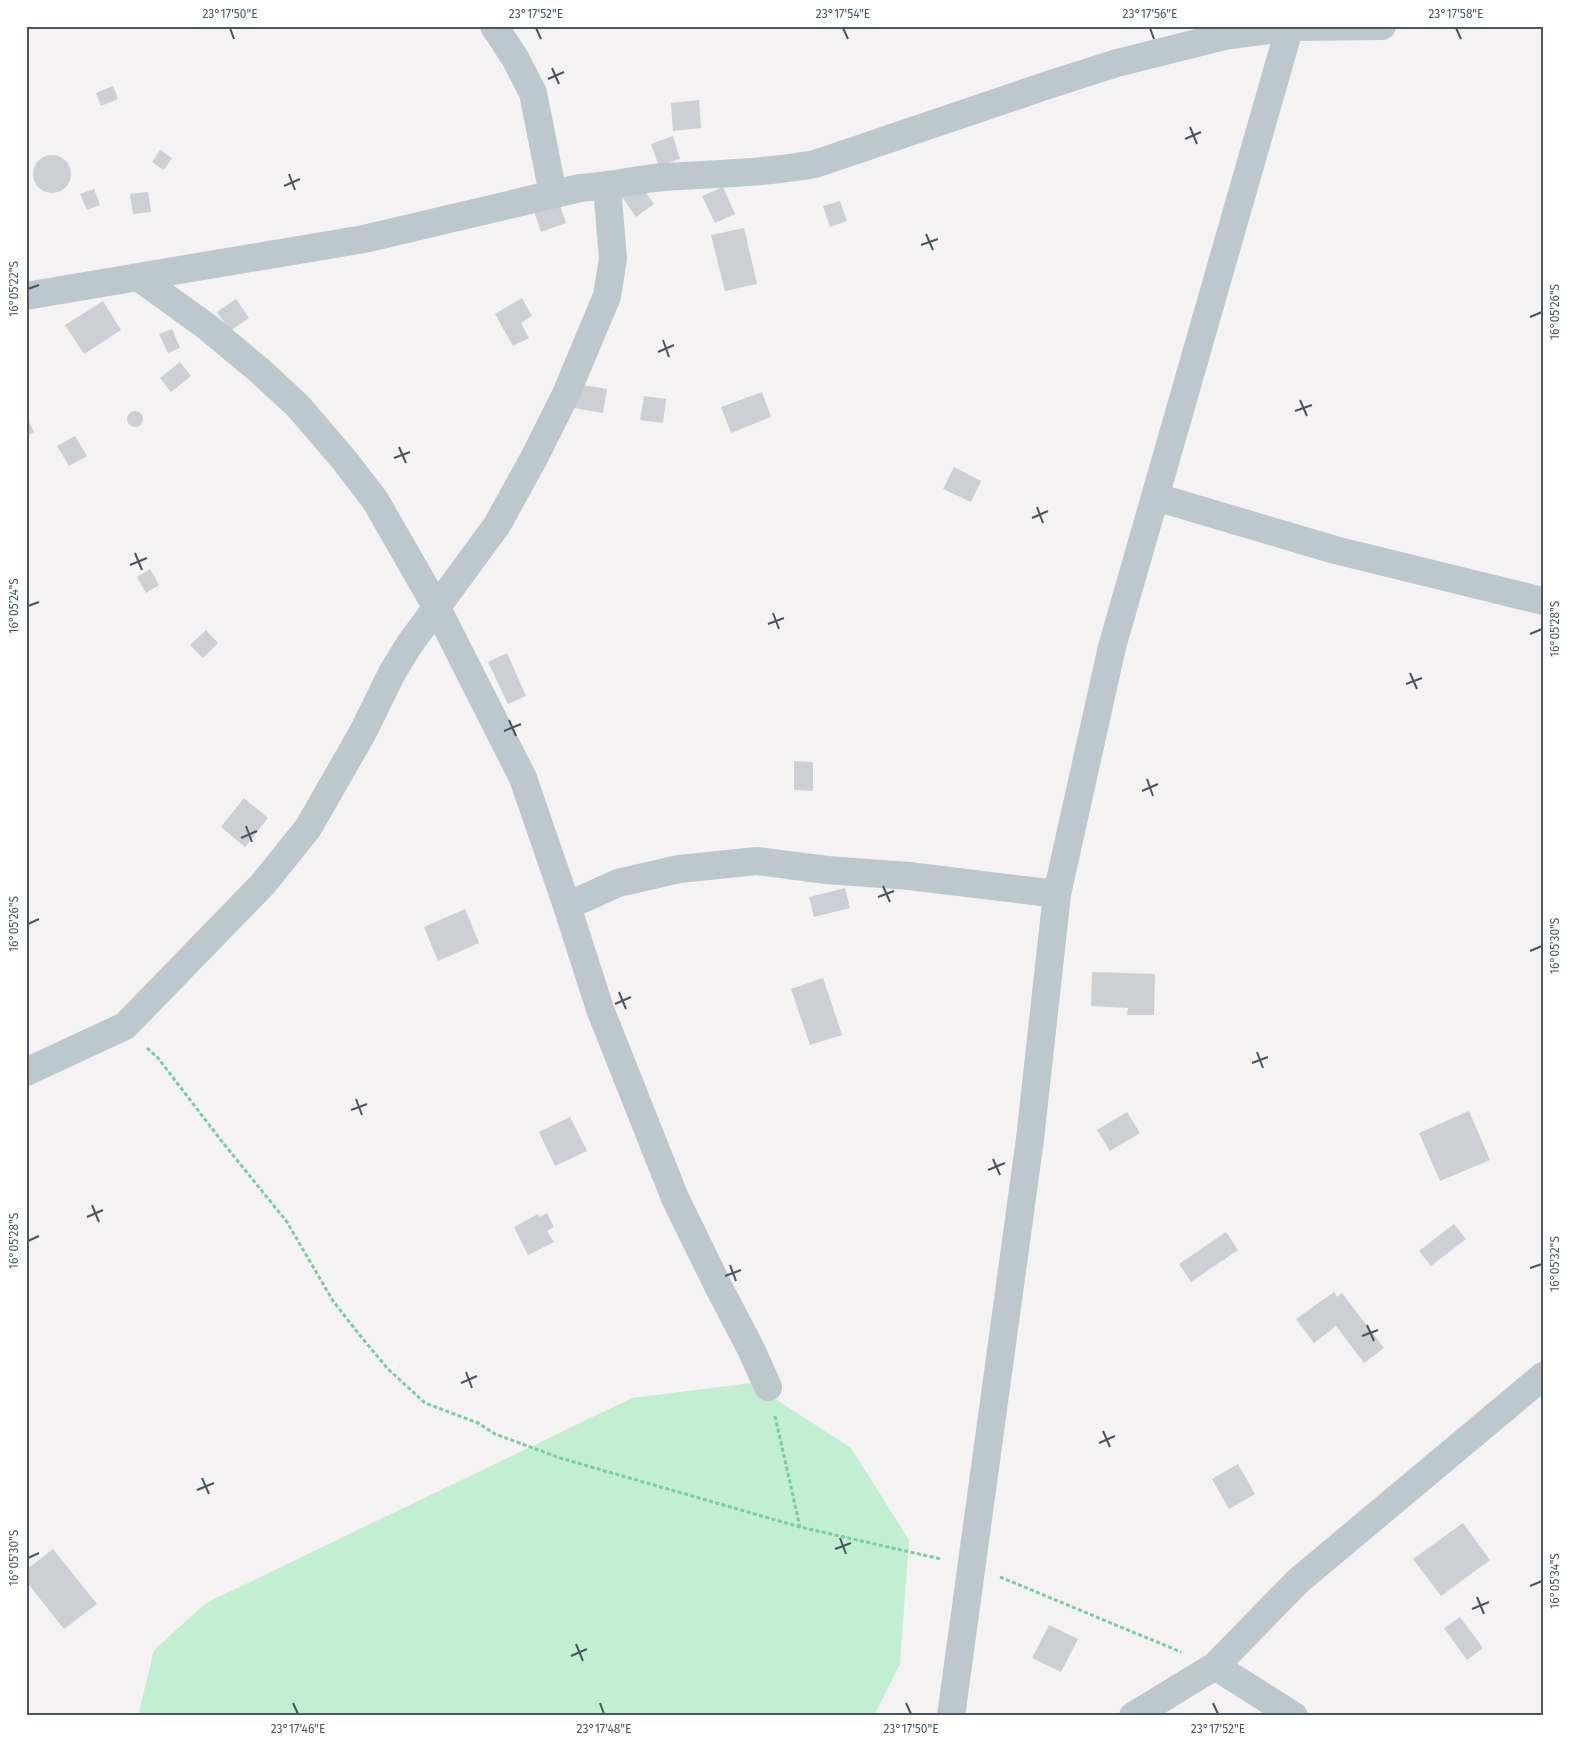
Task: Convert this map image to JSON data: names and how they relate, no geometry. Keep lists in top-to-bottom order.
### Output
{
  "coordinates": [
    "23°17'50\"E",
    "23°17'52\"E",
    "23°17'54\"E",
    "23°17'56\"E",
    "23°17'58\"E",
    "16°05'22\"S",
    "16°05'26\"S",
    "16°05'24\"S",
    "16°05'28\"S",
    "16°05'30\"S",
    "16°05'32\"S",
    "16°05'34\"S",
    "23°17'46\"E",
    "23°17'48\"E"
  ]
}
